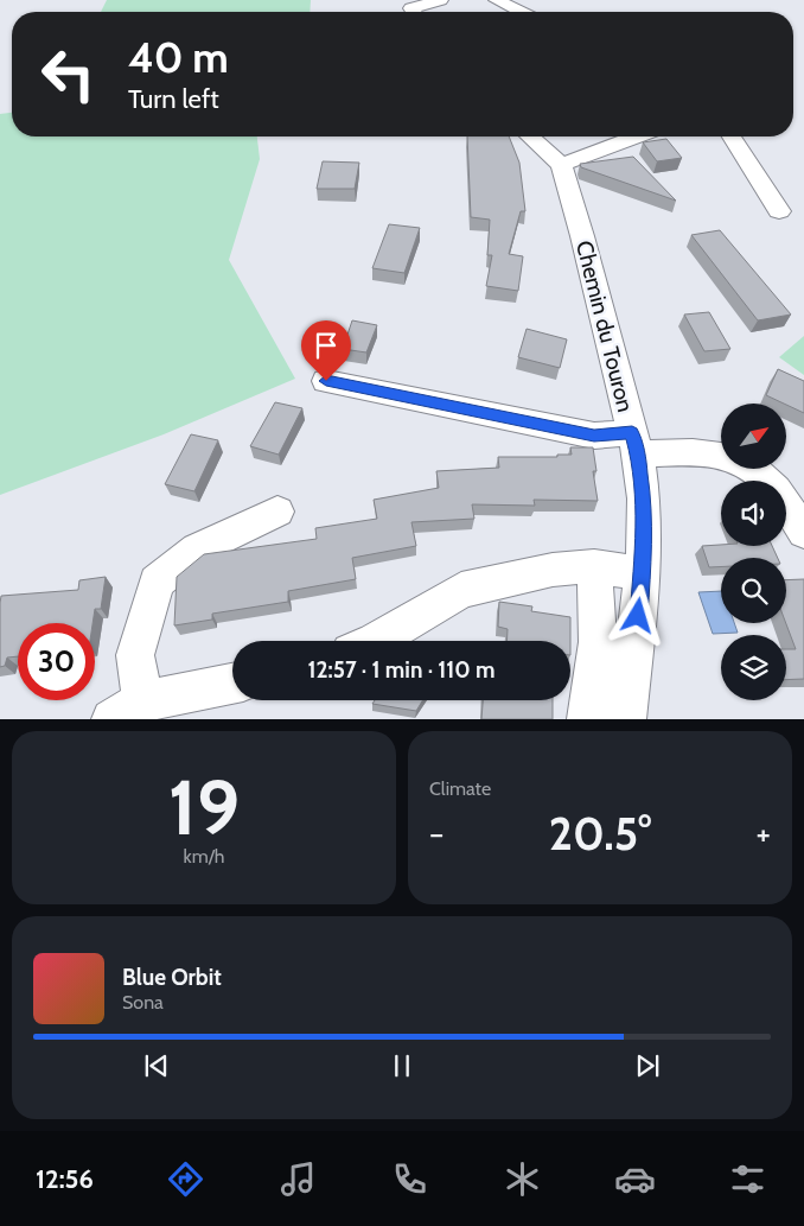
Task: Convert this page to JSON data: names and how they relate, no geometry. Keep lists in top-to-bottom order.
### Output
{
  "streets": {
    "street": ["Chemin du Touron"]
  },
  "north": "top right",
  "page": {
    "turn": ["40 m", "Turn left"],
    "limit": "30",
    "trip": "12:57 · 1 min · 110 m",
    "tile": [
      ["19", "km/h"],
      "Climate"
    ],
    "heat": ["−", "20.5°", "+"],
    "song": ["Blue Orbit", "Sona"],
    "tabs": "12:56"
  }
}
